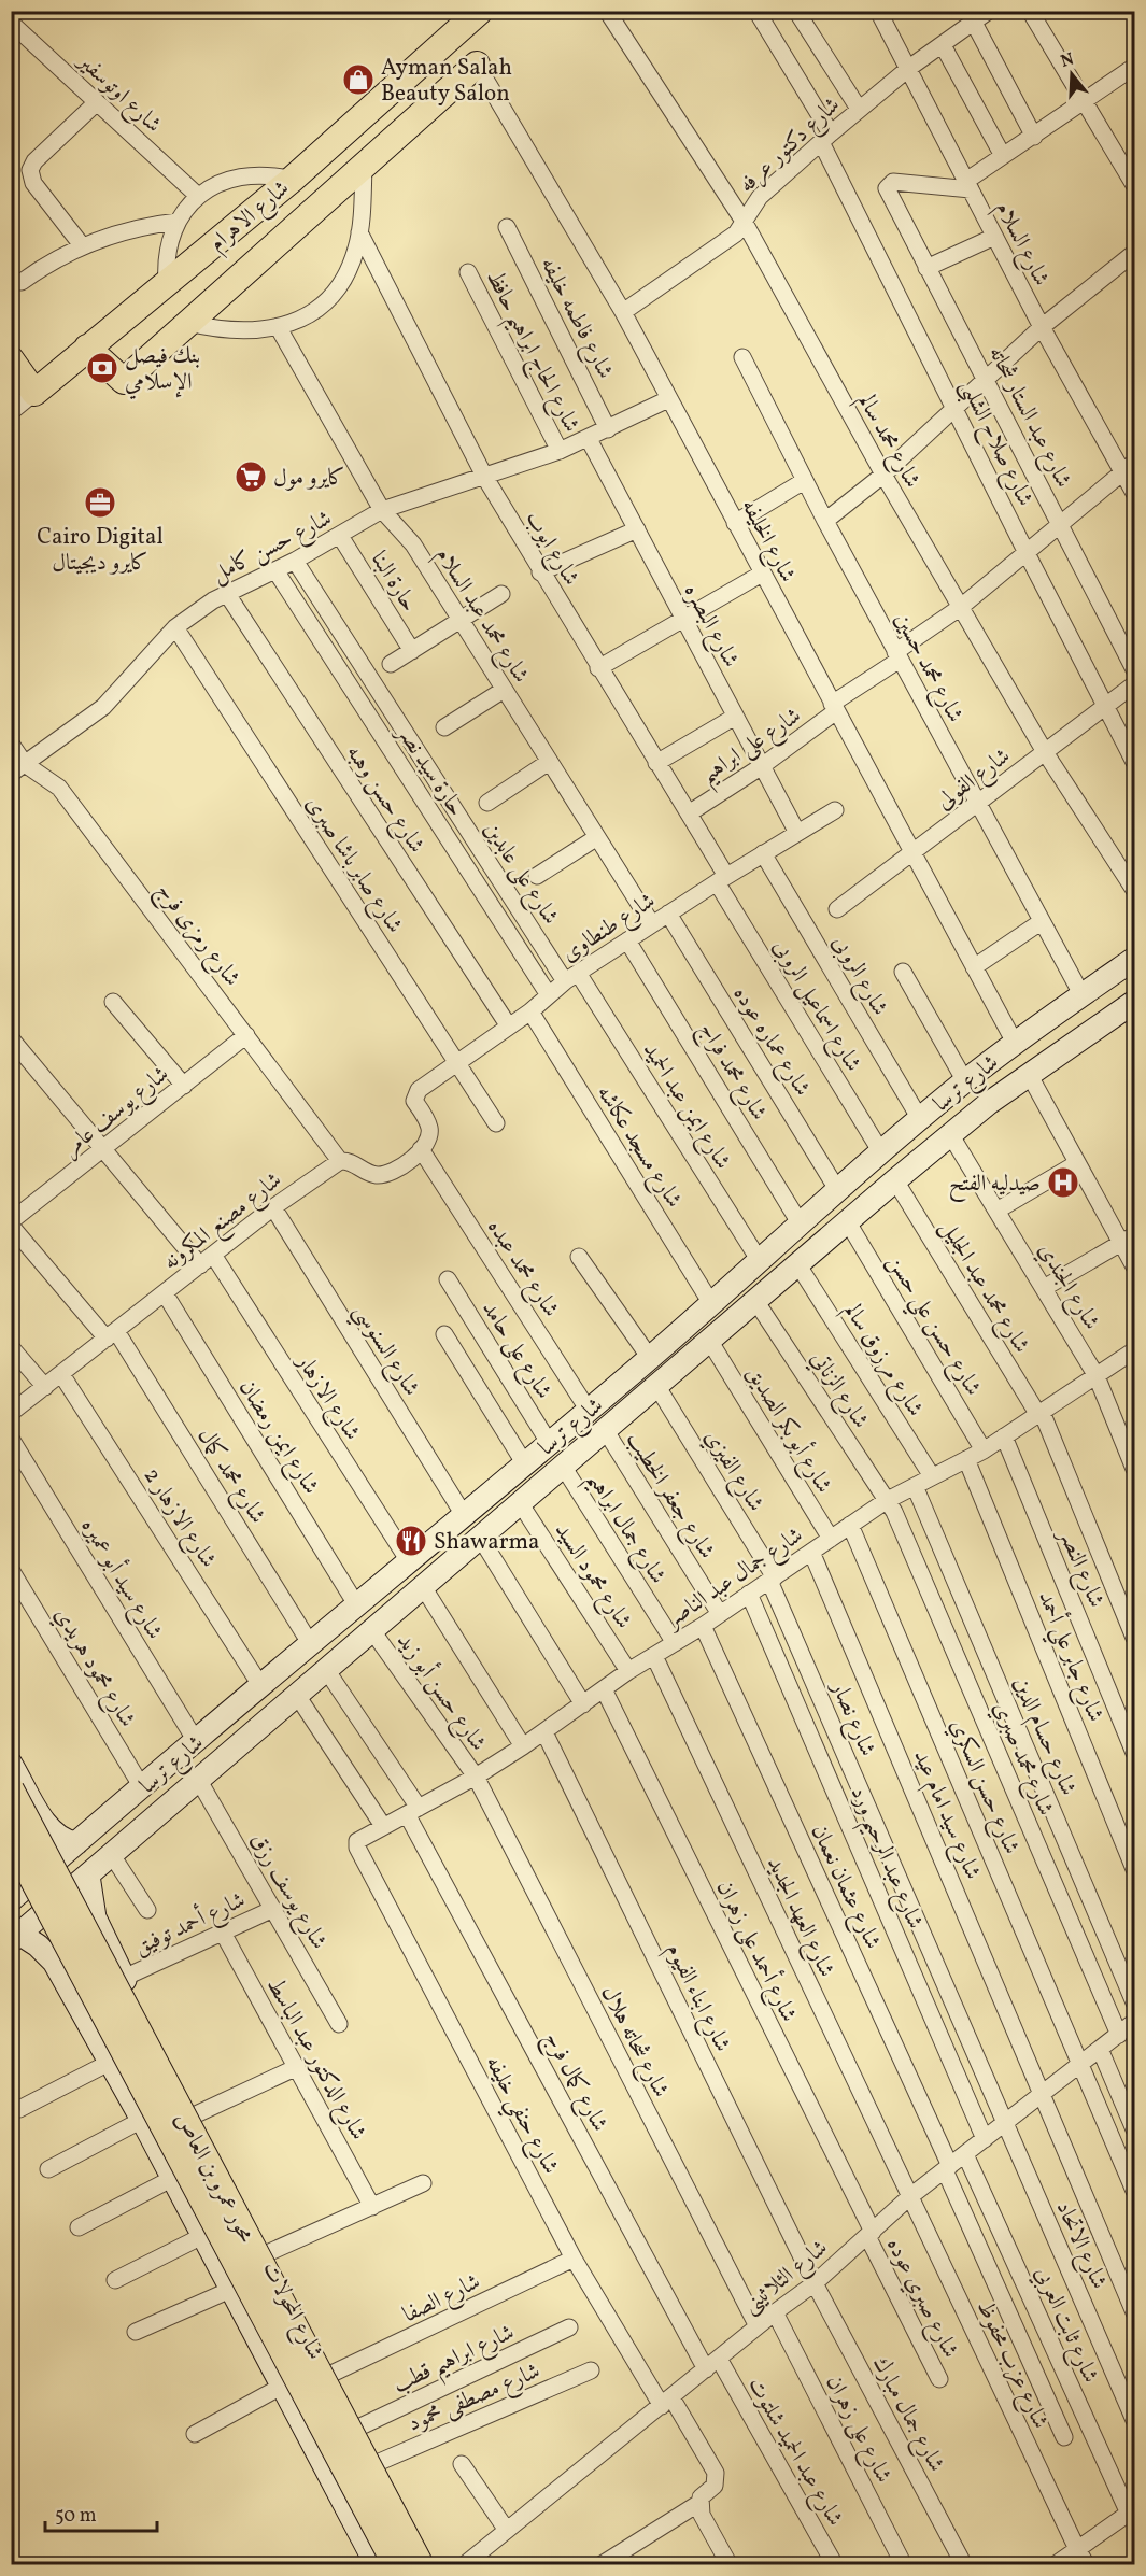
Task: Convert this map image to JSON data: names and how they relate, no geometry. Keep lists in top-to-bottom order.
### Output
{
  "streets": {
    "main road": [
      "شارع الاهرام",
      "شارع ترسا",
      "محور عمرو بن العاص",
      "شارع المحولات"
    ],
    "street": [
      "شارع اوتوسفير",
      "شارع دكتور عرفه",
      "شارع السلام",
      "شارع فاطمه خليفه",
      "شارع الحاج ابراهيم حافظ",
      "شارع عبد الستار شحاته",
      "شارع محمد سالم",
      "شارع صلاح الشلبى",
      "شارع الخليفه",
      "شارع حسن كامل",
      "شارع ايوب",
      "حارة البنا",
      "شارع محمد عبد السلام",
      "شارع البصره",
      "شارع محمد حسين",
      "شارع على ابراهيم",
      "حارة سيد نصر",
      "شارع الفولى",
      "شارع حسن وهبه",
      "شارع صابر باشا صبرى",
      "شارع على عابدين",
      "شارع طنطاوى",
      "شارع رمزى فرج",
      "شارع الروبى",
      "شارع اسماعيل الروبى",
      "شارع عماره عوده",
      "شارع محمد فراج",
      "شارع ايمن عبد الحميد",
      "شارع يوسف عامر",
      "شارع مسجد عكاشه",
      "شارع مصنع المكرونه",
      "شارع محمد عبده",
      "شارع محمد عبد الجليل",
      "شارع الجندي",
      "شارع حسن علي حسن",
      "شارع السنوسي",
      "شارع على حامد",
      "شارع مرزوق سالم",
      "شارع الزناتي",
      "شارع الازهار",
      "شارع أبو بكر الصديق",
      "شارع ايمن رمضان",
      "شارع الفيزي",
      "شارع محمد كمال",
      "شارع جعفر الخطيب",
      "شارع الازهار 2",
      "شارع جمال ابراهيم",
      "شارع النصر",
      "شارع محمود السيد",
      "شارع جمال عبد الناصر",
      "شارع سيد أبو عميره",
      "شارع جابر علي أحمد",
      "شارع محمود هريدي",
      "شارع حسن أبو زيد",
      "شارع نصار",
      "شارع حسام الدين",
      "شارع محمد صبري",
      "شارع حسن السكري",
      "شارع سيد امام عيد",
      "شارع عبد الرحيم ورد",
      "شارع عثمان نعمان",
      "شارع يوسف رزق",
      "شارع العهد الجديد",
      "شارع أحمد توفيق",
      "شارع أحمد على زهران",
      "شارع ابناء الفيوم",
      "شارع شحاته هلال",
      "شارع الدكتور عبد الباسط",
      "شارع كمال فرج",
      "شارع حنفي خليفه",
      "شارع الاتحاد",
      "شارع الثلاثينى",
      "شارع الصفا",
      "شارع صبري عوده",
      "شارع ثابت العربي",
      "شارع ابراهيم قطب",
      "شارع عزب محفوظ",
      "شارع مصطفى محمود",
      "شارع جمال مبارك",
      "شارع على زهران",
      "شارع عبد الحميد شلتوت"
    ]
  },
  "crossings": [
    ["شارع دكتور عرفه", "شارع السلام"],
    ["شارع دكتور عرفه", "شارع محمد سالم"],
    ["شارع دكتور عرفه", "شارع صلاح الشلبى"],
    ["شارع دكتور عرفه", "شارع الخليفه"],
    ["شارع الاهرام", "شارع الخليفه"],
    ["شارع السلام", "شارع عبد الستار شحاته"],
    ["شارع السلام", "شارع على ابراهيم"],
    ["شارع فاطمه خليفه", "شارع حسن كامل"],
    ["شارع الحاج ابراهيم حافظ", "شارع حسن كامل"],
    ["شارع عبد الستار شحاته", "شارع على ابراهيم"],
    ["شارع محمد سالم", "شارع على ابراهيم"],
    ["شارع محمد سالم", "شارع الفولى"],
    ["شارع صلاح الشلبى", "شارع على ابراهيم"],
    ["شارع صلاح الشلبى", "شارع الفولى"],
    ["شارع الخليفه", "شارع حسن كامل"],
    ["شارع الخليفه", "شارع على ابراهيم"],
    ["شارع الخليفه", "شارع الفولى"],
    ["شارع الخليفه", "شارع ترسا"],
    ["شارع حسن كامل", "شارع ايوب"],
    ["شارع حسن كامل", "حارة البنا"],
    ["شارع حسن كامل", "شارع محمد عبد السلام"],
    ["شارع حسن كامل", "شارع البصره"],
    ["شارع حسن كامل", "حارة سيد نصر"],
    ["شارع حسن كامل", "شارع حسن وهبه"],
    ["شارع حسن كامل", "شارع صابر باشا صبرى"],
    ["شارع حسن كامل", "شارع على عابدين"],
    ["شارع حسن كامل", "شارع رمزى فرج"],
    ["شارع ايوب", "شارع على ابراهيم"],
    ["شارع ايوب", "شارع طنطاوى"],
    ["شارع ايوب", "شارع اسماعيل الروبى"],
    ["شارع محمد عبد السلام", "شارع طنطاوى"],
    ["شارع البصره", "شارع على ابراهيم"],
    ["شارع البصره", "شارع طنطاوى"],
    ["شارع محمد حسين", "شارع على ابراهيم"],
    ["شارع محمد حسين", "شارع الفولى"],
    ["شارع محمد حسين", "شارع ترسا"],
    ["حارة سيد نصر", "شارع طنطاوى"],
    ["شارع حسن وهبه", "شارع طنطاوى"],
    ["شارع صابر باشا صبرى", "شارع طنطاوى"],
    ["شارع على عابدين", "شارع طنطاوى"],
    ["شارع على عابدين", "شارع ايمن عبد الحميد"],
    ["شارع طنطاوى", "شارع الروبى"],
    ["شارع طنطاوى", "شارع اسماعيل الروبى"],
    ["شارع طنطاوى", "شارع عماره عوده"],
    ["شارع طنطاوى", "شارع محمد فراج"],
    ["شارع طنطاوى", "شارع ايمن عبد الحميد"],
    ["شارع طنطاوى", "شارع مسجد عكاشه"],
    ["شارع طنطاوى", "شارع محمد عبده"],
    ["شارع رمزى فرج", "شارع يوسف عامر"],
    ["شارع رمزى فرج", "شارع مصنع المكرونه"],
    ["شارع الروبى", "شارع ترسا"],
    ["شارع اسماعيل الروبى", "شارع ترسا"],
    ["شارع عماره عوده", "شارع ترسا"],
    ["شارع محمد فراج", "شارع ترسا"],
    ["شارع ترسا", "شارع ايمن عبد الحميد"],
    ["شارع ترسا", "شارع مسجد عكاشه"],
    ["شارع ترسا", "شارع محمد عبده"],
    ["شارع ترسا", "شارع محمد عبد الجليل"],
    ["شارع ترسا", "شارع الجندي"],
    ["شارع ترسا", "شارع حسن علي حسن"],
    ["شارع ترسا", "شارع السنوسي"],
    ["شارع ترسا", "شارع على حامد"],
    ["شارع ترسا", "شارع مرزوق سالم"],
    ["شارع ترسا", "شارع الزناتي"],
    ["شارع ترسا", "شارع الازهار"],
    ["شارع ترسا", "شارع أبو بكر الصديق"],
    ["شارع ترسا", "شارع ايمن رمضان"],
    ["شارع ترسا", "شارع الفيزي"],
    ["شارع ترسا", "شارع محمد كمال"],
    ["شارع ترسا", "شارع جعفر الخطيب"],
    ["شارع ترسا", "شارع الازهار 2"],
    ["شارع ترسا", "شارع جمال ابراهيم"],
    ["شارع ترسا", "شارع محمود السيد"],
    ["شارع ترسا", "شارع سيد أبو عميره"],
    ["شارع ترسا", "شارع محمود هريدي"],
    ["شارع ترسا", "شارع حسن أبو زيد"],
    ["شارع ترسا", "شارع يوسف رزق"],
    ["شارع ترسا", "شارع كمال فرج"],
    ["شارع ترسا", "شارع المحولات"],
    ["شارع يوسف عامر", "شارع الازهار"],
    ["شارع يوسف عامر", "شارع محمد كمال"],
    ["شارع مصنع المكرونه", "شارع السنوسي"],
    ["شارع مصنع المكرونه", "شارع الازهار"],
    ["شارع مصنع المكرونه", "شارع ايمن رمضان"],
    ["شارع مصنع المكرونه", "شارع محمد كمال"],
    ["شارع مصنع المكرونه", "شارع الازهار 2"],
    ["شارع محمد عبد الجليل", "شارع جمال عبد الناصر"],
    ["شارع الجندي", "شارع جمال عبد الناصر"],
    ["شارع حسن علي حسن", "شارع جمال عبد الناصر"],
    ["شارع مرزوق سالم", "شارع جمال عبد الناصر"],
    ["شارع الزناتي", "شارع جمال عبد الناصر"],
    ["شارع الزناتي", "شارع محمد صبري"],
    ["شارع أبو بكر الصديق", "شارع جمال عبد الناصر"],
    ["شارع الفيزي", "شارع جمال عبد الناصر"],
    ["شارع الفيزي", "شارع نصار"],
    ["شارع جعفر الخطيب", "شارع جمال عبد الناصر"],
    ["شارع جمال ابراهيم", "شارع جمال عبد الناصر"],
    ["شارع النصر", "شارع جمال عبد الناصر"],
    ["شارع محمود السيد", "شارع جمال عبد الناصر"],
    ["شارع جمال عبد الناصر", "شارع جابر علي أحمد"],
    ["شارع جمال عبد الناصر", "شارع حسن أبو زيد"],
    ["شارع جمال عبد الناصر", "شارع نصار"],
    ["شارع جمال عبد الناصر", "شارع حسام الدين"],
    ["شارع جمال عبد الناصر", "شارع محمد صبري"],
    ["شارع جمال عبد الناصر", "شارع حسن السكري"],
    ["شارع جمال عبد الناصر", "شارع سيد امام عيد"],
    ["شارع جمال عبد الناصر", "شارع عبد الرحيم ورد"],
    ["شارع جمال عبد الناصر", "شارع عثمان نعمان"],
    ["شارع جمال عبد الناصر", "شارع العهد الجديد"],
    ["شارع جمال عبد الناصر", "شارع أحمد على زهران"],
    ["شارع جمال عبد الناصر", "شارع ابناء الفيوم"],
    ["شارع جمال عبد الناصر", "شارع شحاته هلال"],
    ["شارع جمال عبد الناصر", "شارع كمال فرج"],
    ["شارع جمال عبد الناصر", "شارع حنفي خليفه"],
    ["شارع حسن أبو زيد", "شارع شحاته هلال"],
    ["شارع نصار", "شارع الاتحاد"],
    ["شارع نصار", "شارع الثلاثينى"],
    ["شارع محمد صبري", "شارع الثلاثينى"],
    ["شارع حسن السكري", "شارع الثلاثينى"],
    ["شارع سيد امام عيد", "شارع الثلاثينى"],
    ["شارع عبد الرحيم ورد", "شارع الثلاثينى"],
    ["شارع عثمان نعمان", "شارع الثلاثينى"],
    ["شارع يوسف رزق", "شارع أحمد توفيق"],
    ["شارع العهد الجديد", "شارع الثلاثينى"],
    ["شارع العهد الجديد", "شارع عزب محفوظ"],
    ["شارع أحمد توفيق", "شارع الدكتور عبد الباسط"],
    ["شارع أحمد توفيق", "شارع المحولات"],
    ["شارع أحمد على زهران", "شارع الثلاثينى"],
    ["شارع أحمد على زهران", "شارع صبري عوده"],
    ["شارع ابناء الفيوم", "شارع الثلاثينى"],
    ["شارع ابناء الفيوم", "شارع جمال مبارك"],
    ["شارع شحاته هلال", "شارع الثلاثينى"],
    ["شارع كمال فرج", "شارع الثلاثينى"],
    ["شارع كمال فرج", "شارع عبد الحميد شلتوت"],
    ["شارع حنفي خليفه", "شارع الثلاثينى"],
    ["شارع حنفي خليفه", "شارع الصفا"],
    ["شارع الاتحاد", "شارع الثلاثينى"],
    ["شارع الثلاثينى", "شارع صبري عوده"],
    ["شارع الثلاثينى", "شارع ثابت العربي"],
    ["شارع الثلاثينى", "شارع عزب محفوظ"],
    ["شارع الثلاثينى", "شارع جمال مبارك"],
    ["شارع الثلاثينى", "شارع على زهران"],
    ["شارع الثلاثينى", "شارع عبد الحميد شلتوت"],
    ["شارع الصفا", "شارع المحولات"],
    ["شارع المحولات", "شارع ابراهيم قطب"],
    ["شارع المحولات", "شارع مصطفى محمود"]
  ],
  "places": {
    "shop": ["Ayman Salah Beauty Salon"],
    "bank": ["بنك فيصل الإسلامي"],
    "supermarket": ["كايرو مول"],
    "office": ["Cairo Digital كايرو ديجيتال"],
    "hospital": ["صيدليه الفتح"],
    "restaurant": ["Shawarma"]
  },
  "scale_bar": "50 m",
  "north": "top"
}
